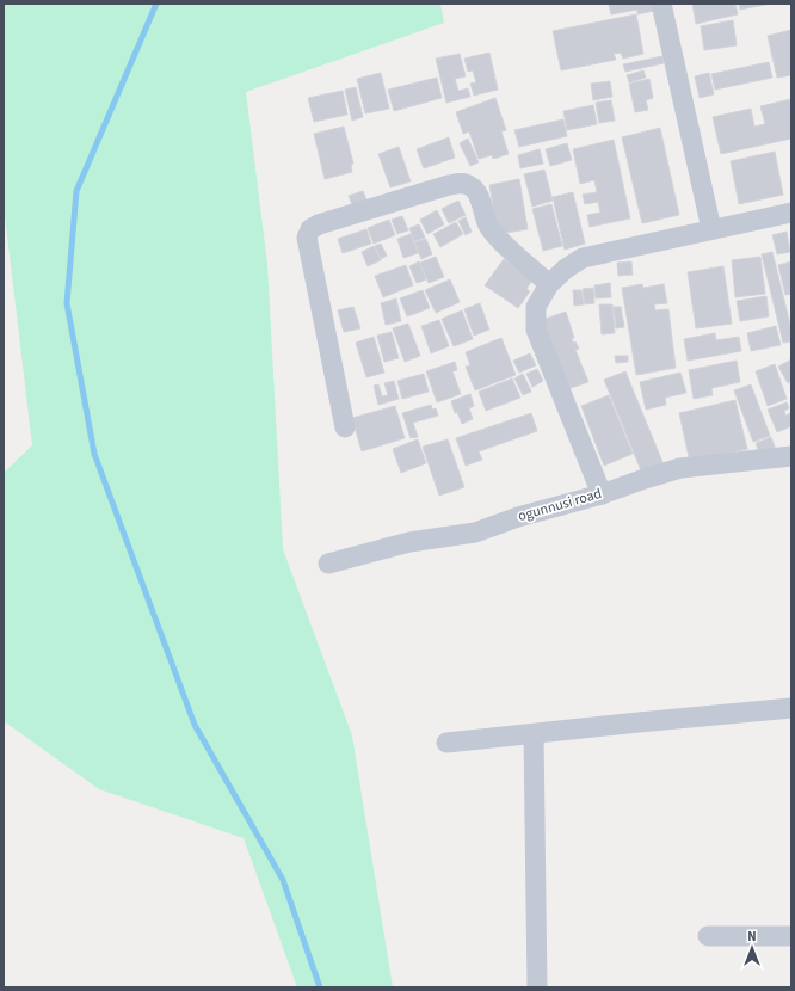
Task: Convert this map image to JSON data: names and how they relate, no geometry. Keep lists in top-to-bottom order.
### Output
{
  "streets": {
    "street": ["ogunnusi road"]
  },
  "north": "top"
}
